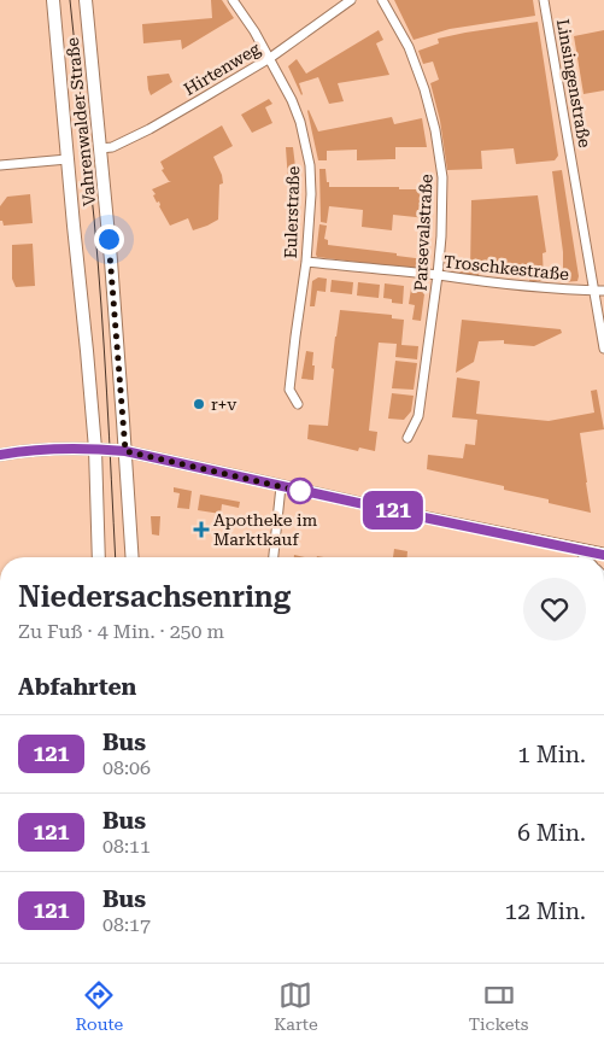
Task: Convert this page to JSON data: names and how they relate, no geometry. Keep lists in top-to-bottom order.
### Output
{
  "streets": {
    "main road": ["Vahrenwalder Straße"],
    "street": [
      "Hirtenweg",
      "Linsingenstraße",
      "Eulerstraße",
      "Parsevalstraße",
      "Troschkestraße"
    ]
  },
  "crossings": [
    ["Hirtenweg", "Vahrenwalder Straße"],
    ["Hirtenweg", "Eulerstraße"],
    ["Linsingenstraße", "Troschkestraße"],
    ["Eulerstraße", "Troschkestraße"],
    ["Parsevalstraße", "Troschkestraße"]
  ],
  "places": {
    "other": ["r+v"],
    "health": ["Apotheke im Marktkauf"]
  },
  "lines": ["bus line 121"],
  "page": {
    "on_map": "121",
    "heading": [
      ["Niedersachsenring", "Zu Fuß · 4 Min. · 250 m"],
      "Abfahrten"
    ],
    "list": [
      {
        "mark": "121",
        "name": "Bus",
        "note": "08:06",
        "value": "1 Min."
      },
      {
        "mark": "121",
        "name": "Bus",
        "note": "08:11",
        "value": "6 Min."
      },
      {
        "mark": "121",
        "name": "Bus",
        "note": "08:17",
        "value": "12 Min."
      }
    ],
    "tabs": ["Route", "Karte", "Tickets"]
  }
}
